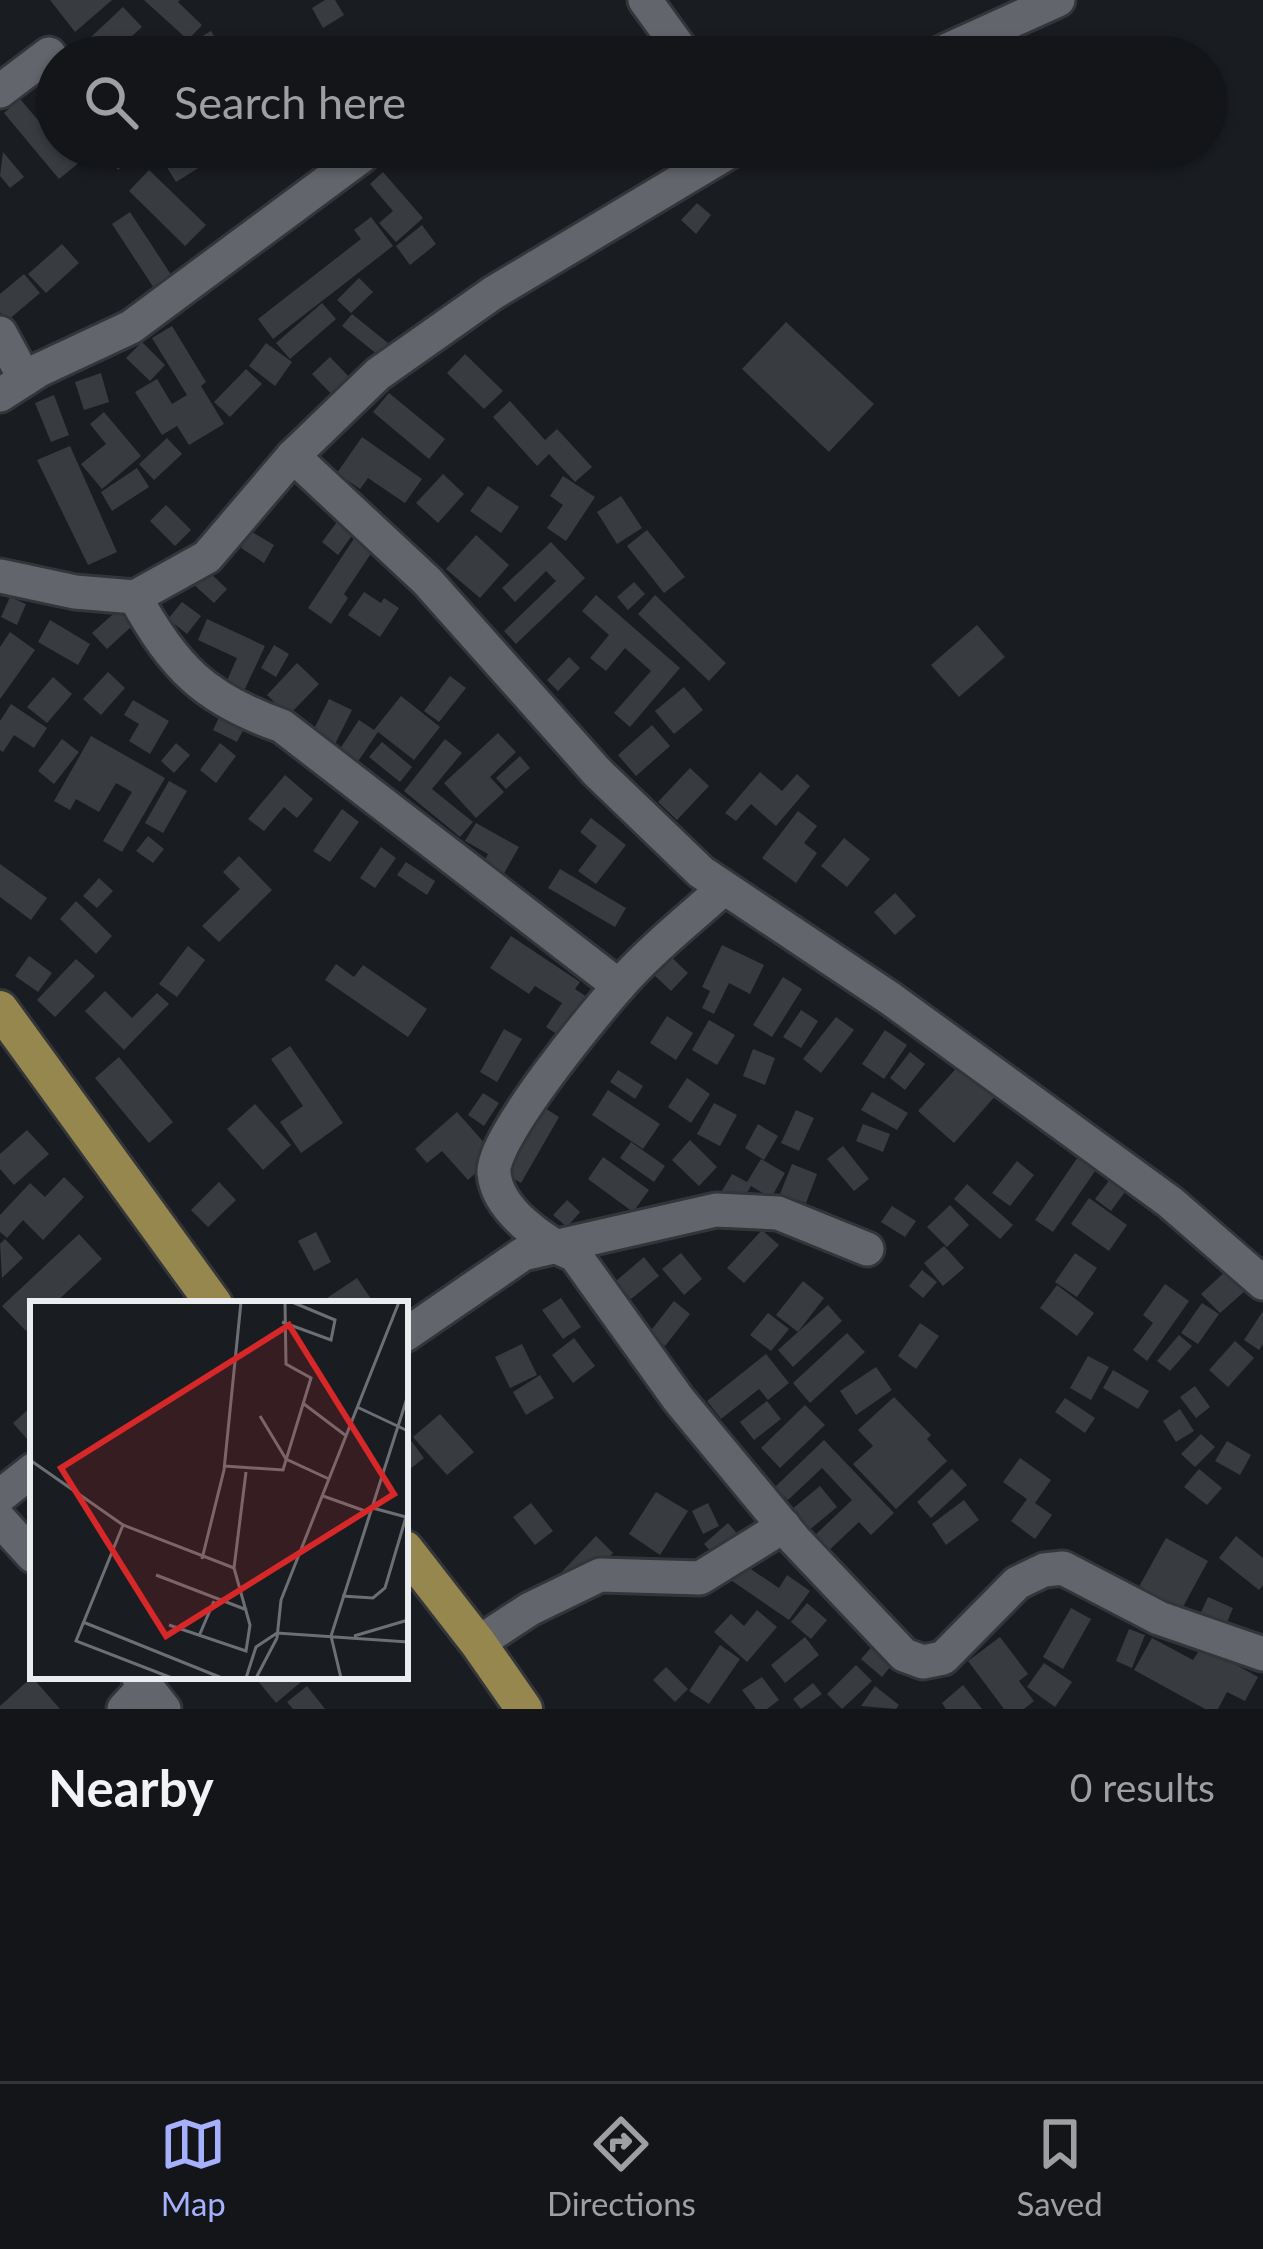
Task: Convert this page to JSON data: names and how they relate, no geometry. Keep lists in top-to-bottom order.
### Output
{
  "page": {
    "search": "Search here",
    "heading": ["Nearby", "0 results"],
    "nav": ["Map", "Directions", "Saved"]
  }
}
